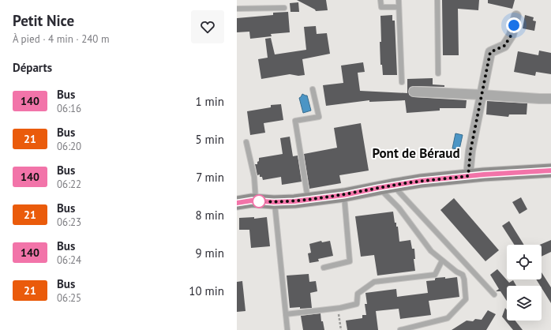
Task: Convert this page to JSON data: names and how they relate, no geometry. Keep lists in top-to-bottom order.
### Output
{
  "districts": ["Pont de Béraud"],
  "lines": ["bus line 140"],
  "page": {
    "heading": [
      ["Petit Nice", "À pied · 4 min · 240 m"],
      "Départs"
    ],
    "list": [
      {
        "mark": "140",
        "name": "Bus",
        "note": "06:16",
        "value": "1 min"
      },
      {
        "mark": "21",
        "name": "Bus",
        "note": "06:20",
        "value": "5 min"
      },
      {
        "mark": "140",
        "name": "Bus",
        "note": "06:22",
        "value": "7 min"
      },
      {
        "mark": "21",
        "name": "Bus",
        "note": "06:23",
        "value": "8 min"
      },
      {
        "mark": "140",
        "name": "Bus",
        "note": "06:24",
        "value": "9 min"
      },
      {
        "mark": "21",
        "name": "Bus",
        "note": "06:25",
        "value": "10 min"
      }
    ]
  }
}
